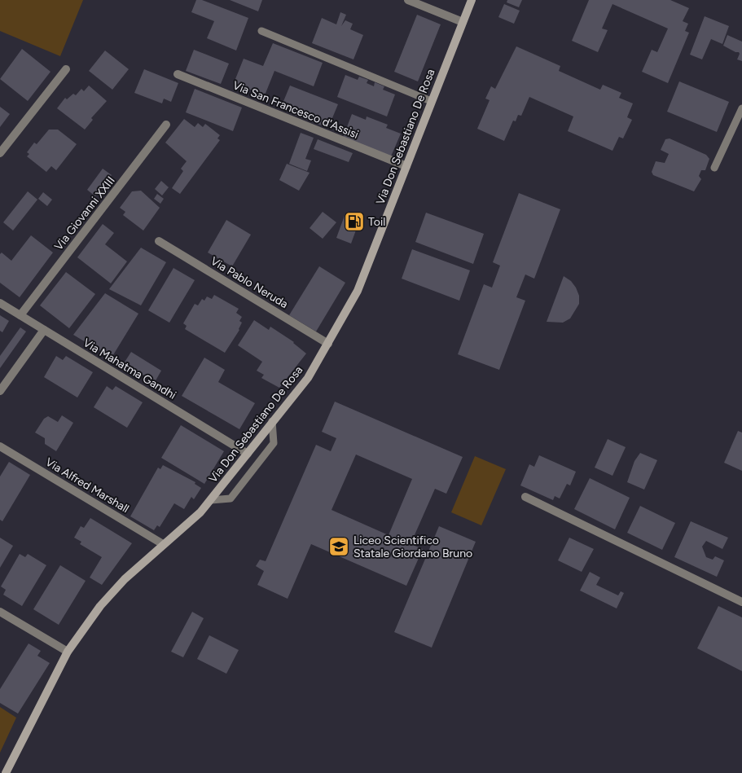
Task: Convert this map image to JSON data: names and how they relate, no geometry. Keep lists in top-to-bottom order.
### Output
{
  "streets": {
    "street": [
      "Via San Francesco d'Assisi",
      "Via Don Sebastiano De Rosa",
      "Via Giovanni XXIII",
      "Via Pablo Neruda",
      "Via Mahatma Gandhi",
      "Via Alfred Marshall"
    ]
  },
  "crossings": [
    ["Via San Francesco d'Assisi", "Via Don Sebastiano De Rosa"],
    ["Via Don Sebastiano De Rosa", "Via Pablo Neruda"],
    ["Via Don Sebastiano De Rosa", "Via Mahatma Gandhi"],
    ["Via Don Sebastiano De Rosa", "Via Alfred Marshall"],
    ["Via Giovanni XXIII", "Via Mahatma Gandhi"]
  ],
  "places": {
    "fuel station": ["Toil"],
    "school or university": ["Liceo Scientifico Statale Giordano Bruno"]
  }
}
